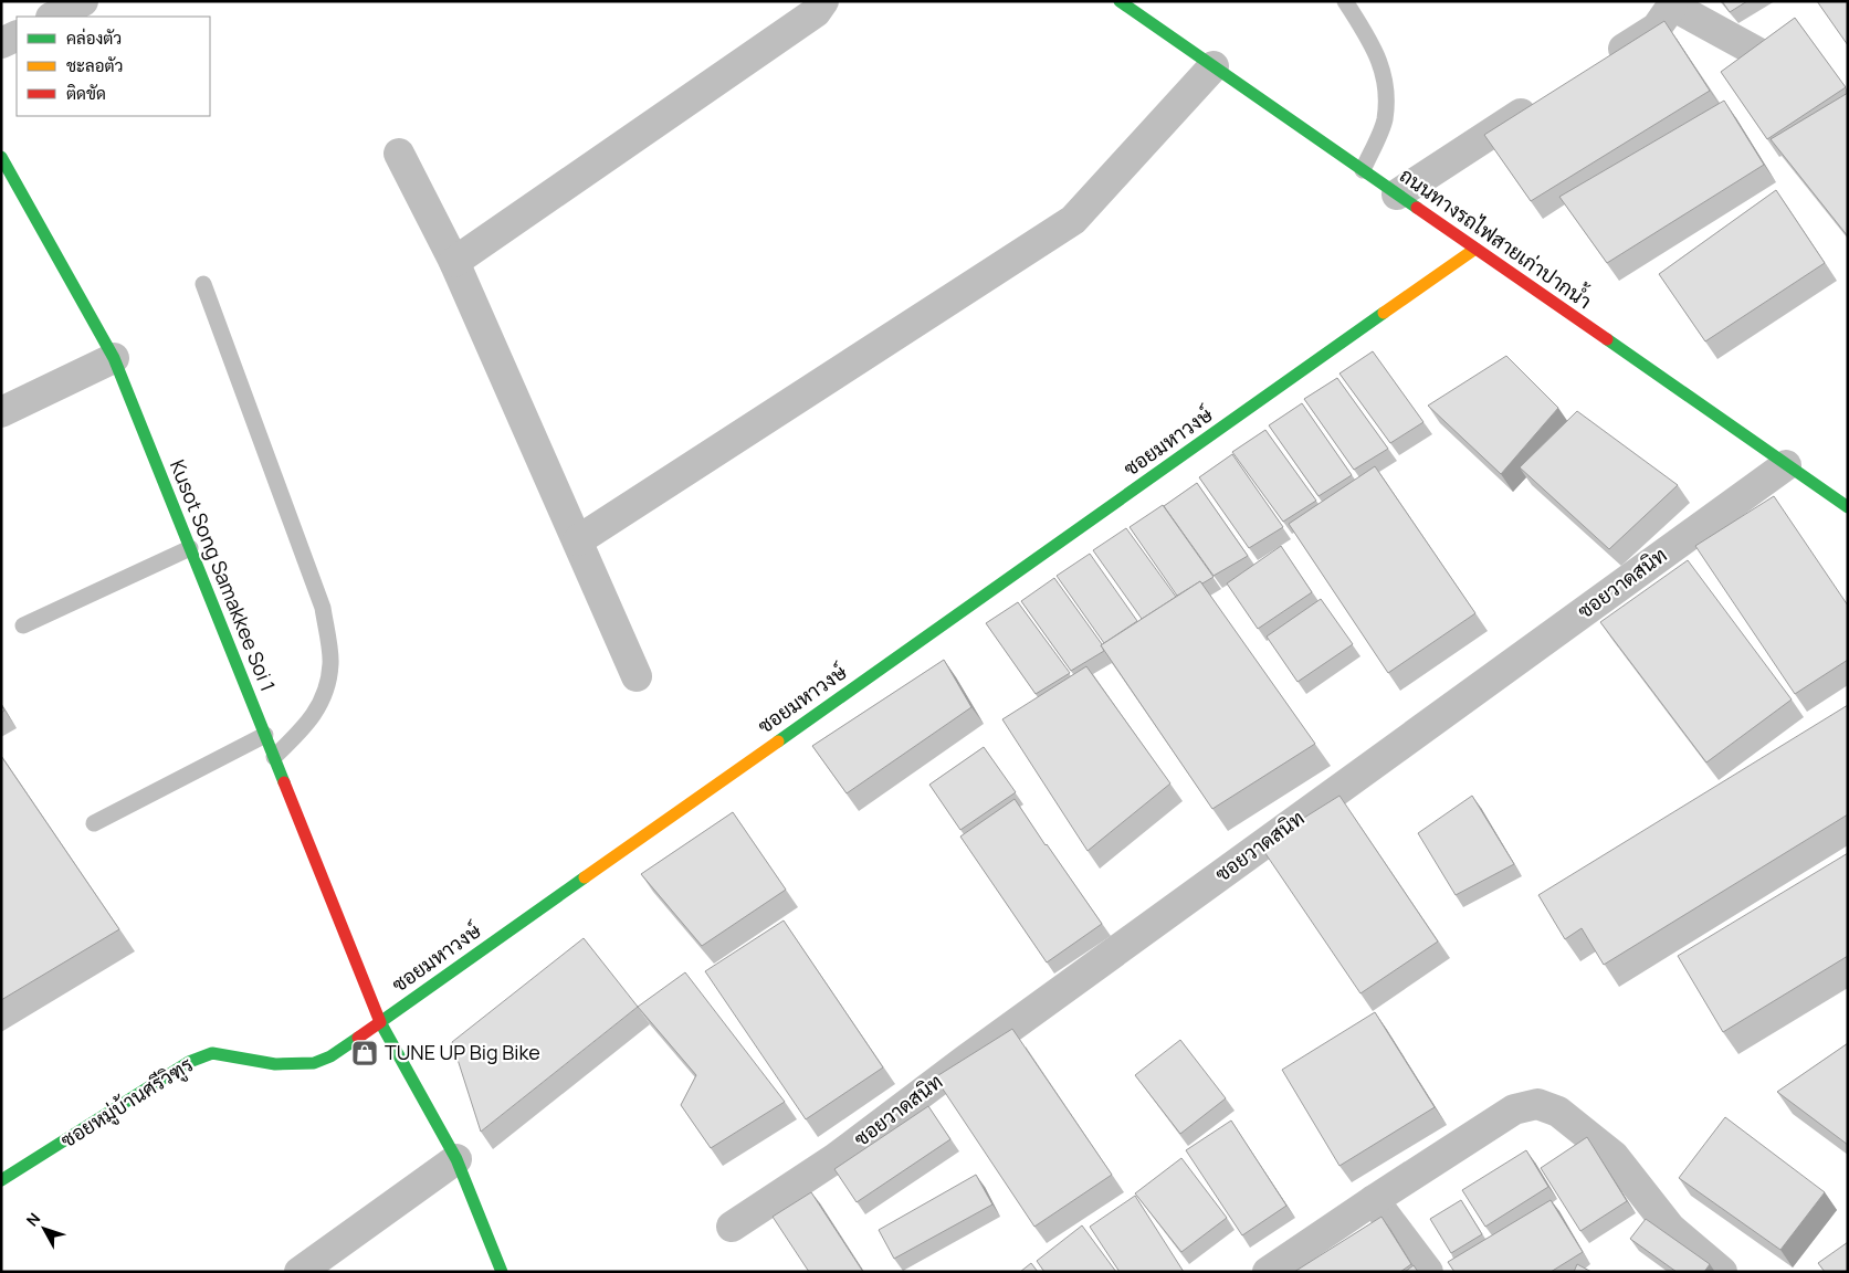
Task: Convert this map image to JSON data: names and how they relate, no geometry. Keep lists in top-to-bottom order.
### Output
{
  "streets": {
    "street": [
      "ถนนทางรถไฟสายเก่าปากน้ำ",
      "ซอยมหาวงษ์",
      "Kusot Song Samakkee Soi 1",
      "ซอยวาดสนิท",
      "ซอยหมู่บ้านศรีวิฑูร"
    ]
  },
  "crossings": [
    ["ถนนทางรถไฟสายเก่าปากน้ำ", "ซอยมหาวงษ์"],
    ["ถนนทางรถไฟสายเก่าปากน้ำ", "ซอยวาดสนิท"],
    ["ซอยมหาวงษ์", "Kusot Song Samakkee Soi 1"],
    ["ซอยมหาวงษ์", "ซอยหมู่บ้านศรีวิฑูร"],
    ["Kusot Song Samakkee Soi 1", "ซอยหมู่บ้านศรีวิฑูร"]
  ],
  "places": {
    "shop": ["TUNE UP Big Bike"]
  },
  "legend": ["คล่องตัว", "ชะลอตัว", "ติดขัด"],
  "north": "top left"
}
